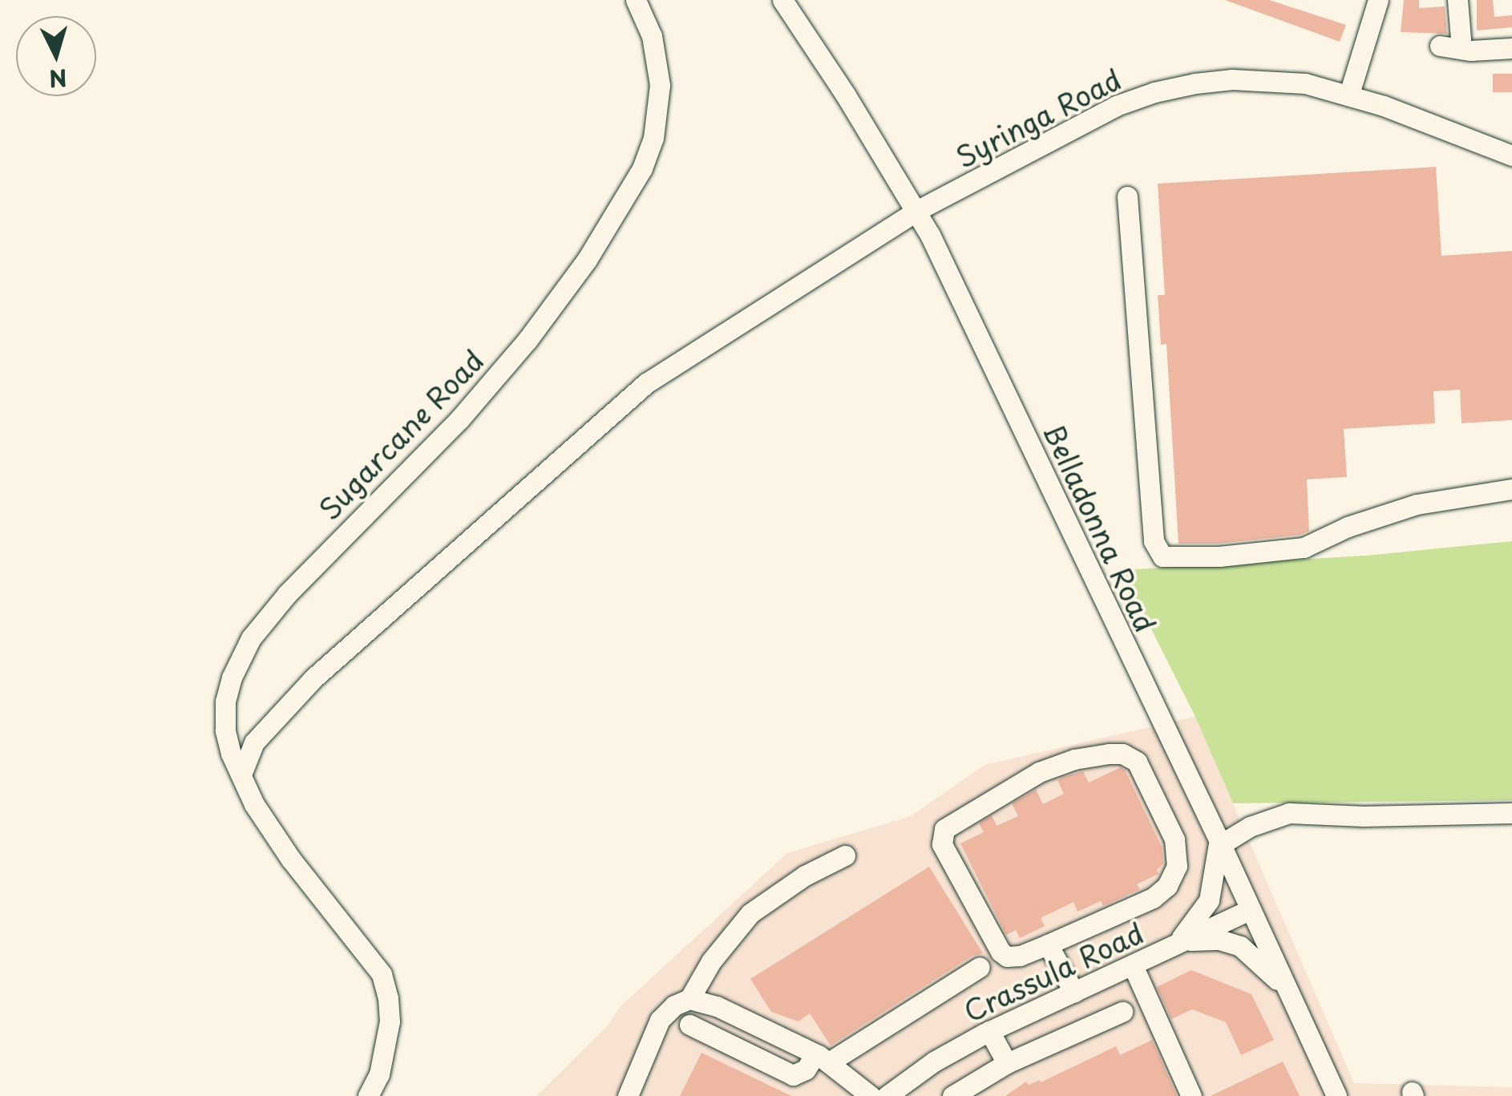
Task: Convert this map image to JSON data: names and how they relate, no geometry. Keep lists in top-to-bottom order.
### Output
{
  "streets": {
    "street": [
      "Syringa Road",
      "Sugarcane Road",
      "Belladonna Road",
      "Crassula Road"
    ]
  },
  "crossings": [
    ["Syringa Road", "Sugarcane Road"],
    ["Syringa Road", "Belladonna Road"],
    ["Belladonna Road", "Crassula Road"]
  ],
  "north": "bottom"
}
